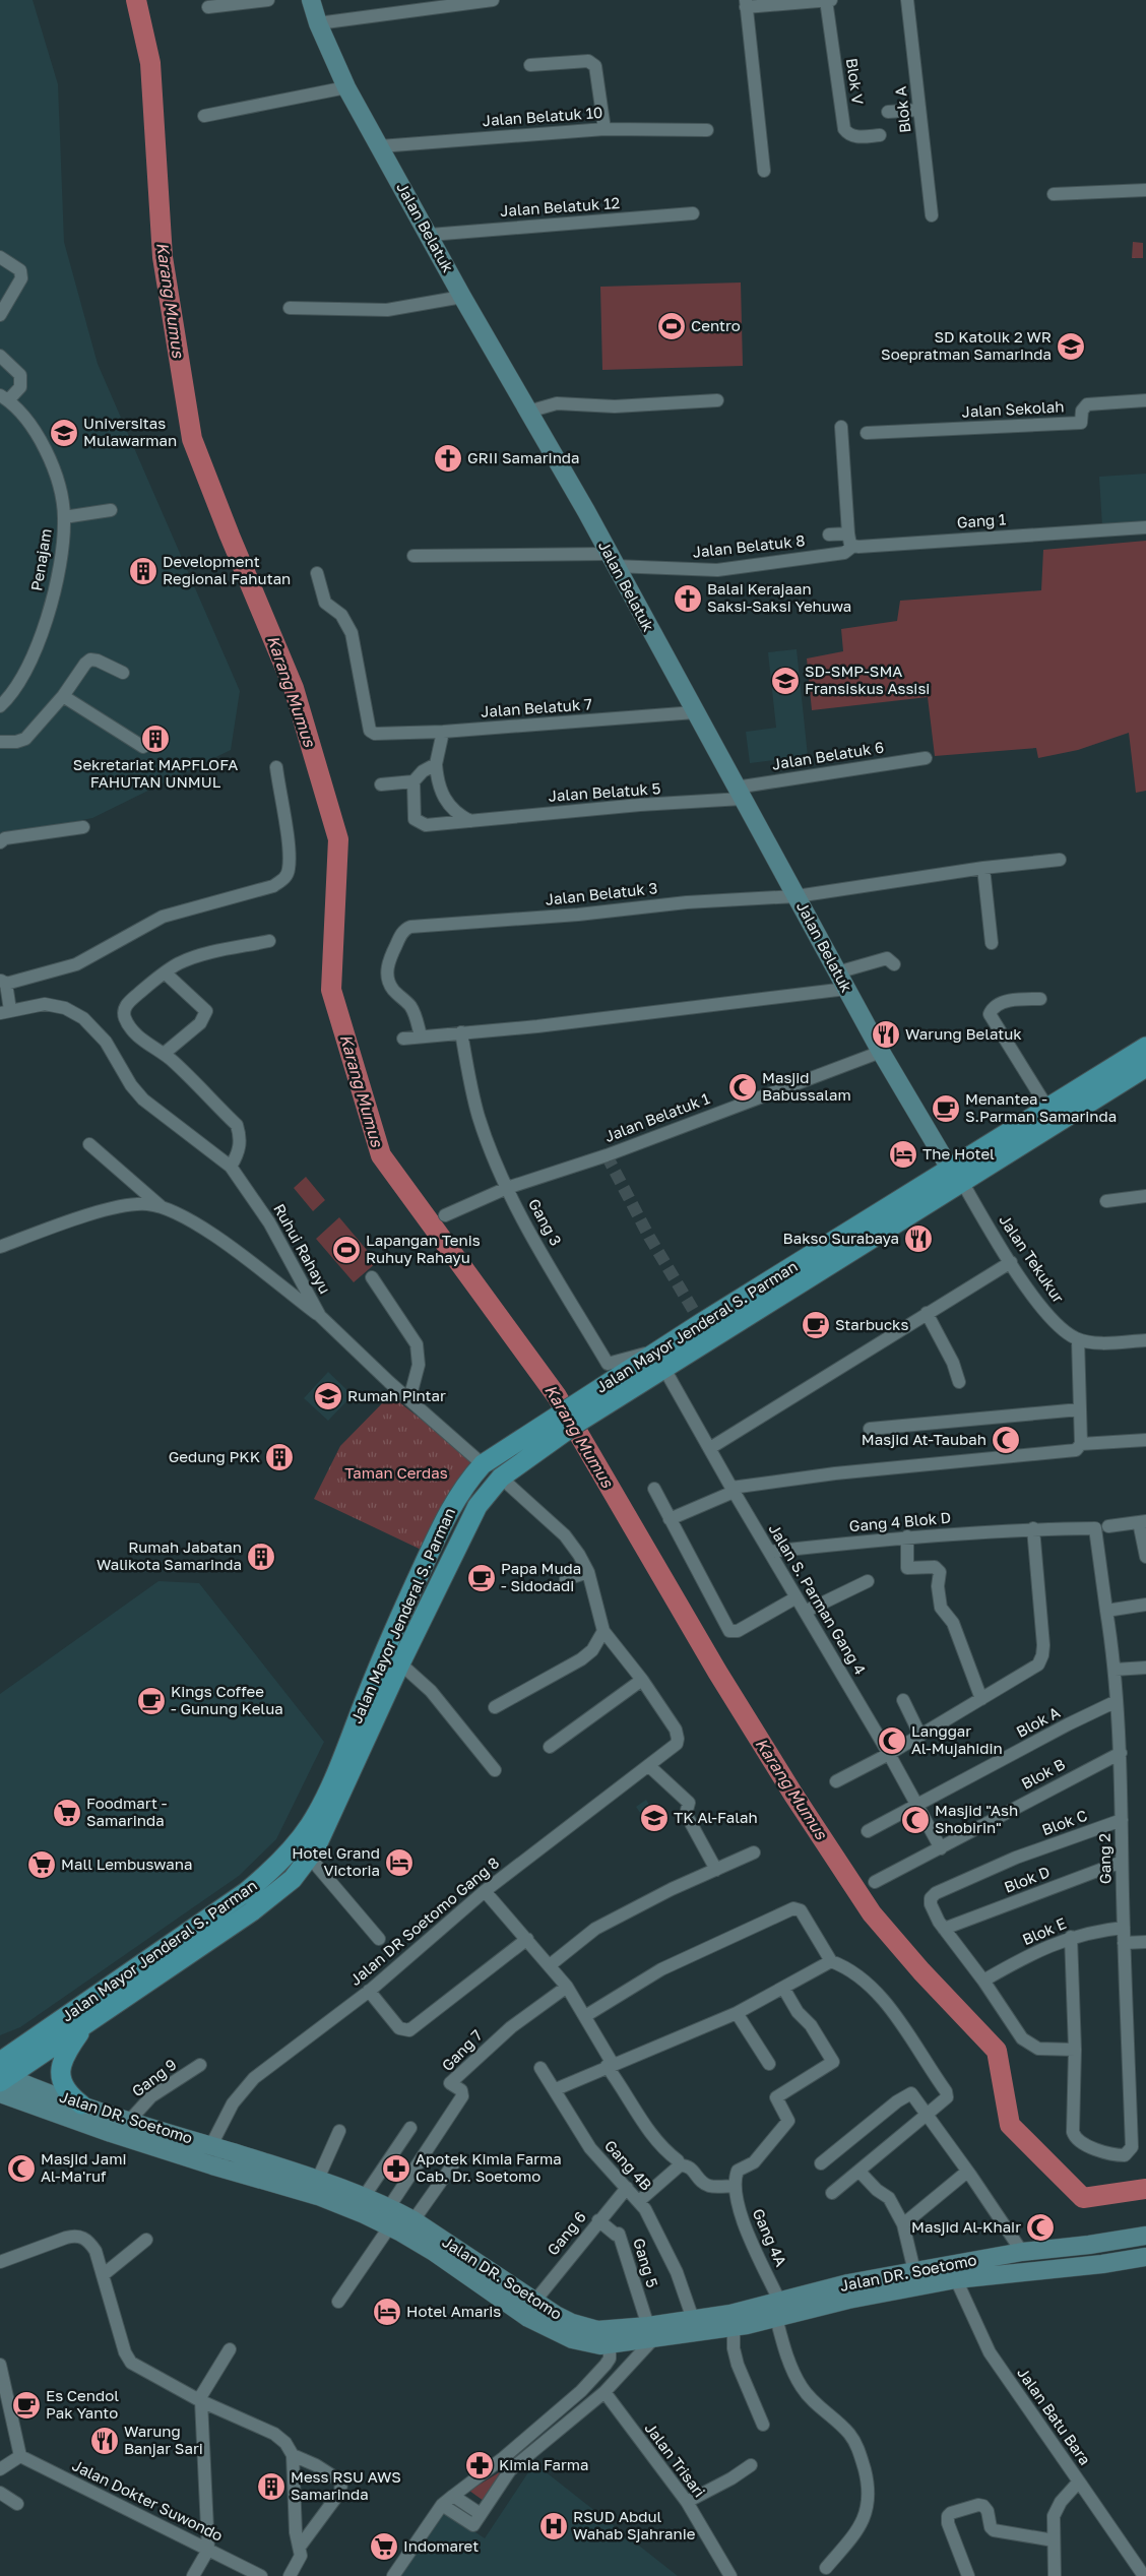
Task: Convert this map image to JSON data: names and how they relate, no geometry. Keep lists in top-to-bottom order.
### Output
{
  "streets": {
    "main road": ["Jalan Mayor Jenderal S. Parman"],
    "street": [
      "Blok V",
      "Blok A",
      "Jalan Belatuk 10",
      "Jalan Belatuk 12",
      "Jalan Belatuk",
      "Jalan Sekolah",
      "Gang 1",
      "Jalan Belatuk 8",
      "Penajam",
      "Jalan Belatuk 7",
      "Jalan Belatuk 6",
      "Jalan Belatuk 5",
      "Jalan Belatuk 3",
      "Jalan Belatuk 1",
      "Gang 3",
      "Ruhui Rahayu",
      "Jalan Tekukur",
      "Gang 4 Blok D",
      "Jalan S. Parman Gang 4",
      "Blok B",
      "Blok C",
      "Gang 2",
      "Blok D",
      "Jalan DR Soetomo Gang 8",
      "Blok E",
      "Gang 7",
      "Gang 9",
      "Jalan DR. Soetomo",
      "Gang 4B",
      "Gang 6",
      "Gang 4A",
      "Gang 5",
      "Jalan Batu Bara",
      "Jalan Trisari",
      "Jalan Dokter Suwondo"
    ]
  },
  "crossings": [
    ["Blok A", "Jalan S. Parman Gang 4"],
    ["Blok A", "Gang 2"],
    ["Jalan Belatuk 10", "Jalan Belatuk"],
    ["Jalan Belatuk 12", "Jalan Belatuk"],
    ["Jalan Belatuk", "Jalan Belatuk 8"],
    ["Jalan Belatuk", "Jalan Belatuk 7"],
    ["Jalan Belatuk", "Jalan Belatuk 6"],
    ["Jalan Belatuk", "Jalan Belatuk 5"],
    ["Jalan Belatuk", "Jalan Belatuk 3"],
    ["Jalan Belatuk", "Jalan Belatuk 1"],
    ["Jalan Belatuk", "Jalan Tekukur"],
    ["Jalan Belatuk", "Jalan Mayor Jenderal S. Parman"],
    ["Gang 1", "Jalan Belatuk 8"],
    ["Jalan Belatuk 6", "Jalan Belatuk 5"],
    ["Jalan Belatuk 1", "Gang 3"],
    ["Gang 3", "Jalan Mayor Jenderal S. Parman"],
    ["Ruhui Rahayu", "Jalan Mayor Jenderal S. Parman"],
    ["Jalan Tekukur", "Jalan Mayor Jenderal S. Parman"],
    ["Jalan Mayor Jenderal S. Parman", "Jalan S. Parman Gang 4"],
    ["Jalan Mayor Jenderal S. Parman", "Jalan DR. Soetomo"],
    ["Gang 4 Blok D", "Jalan S. Parman Gang 4"],
    ["Gang 4 Blok D", "Gang 2"],
    ["Jalan S. Parman Gang 4", "Blok B"],
    ["Blok B", "Gang 2"],
    ["Blok C", "Gang 2"],
    ["Blok C", "Blok D"],
    ["Gang 2", "Blok D"],
    ["Gang 2", "Blok E"],
    ["Jalan DR Soetomo Gang 8", "Jalan DR. Soetomo"],
    ["Gang 7", "Jalan DR. Soetomo"],
    ["Gang 9", "Jalan DR. Soetomo"],
    ["Jalan DR. Soetomo", "Gang 4B"],
    ["Jalan DR. Soetomo", "Gang 6"],
    ["Jalan DR. Soetomo", "Gang 4A"],
    ["Jalan DR. Soetomo", "Gang 5"],
    ["Jalan DR. Soetomo", "Jalan Batu Bara"],
    ["Gang 4B", "Gang 6"],
    ["Gang 6", "Gang 5"]
  ],
  "water": ["Karang Mumus"],
  "parks": ["Taman Cerdas"],
  "places": {
    "sports": ["Centro", "Lapangan Tenis Ruhuy Rahayu"],
    "school or university": [
      "SD Katolik 2 WR Soepratman Samarinda",
      "Universitas Mulawarman",
      "SD-SMP-SMA Fransiskus Assisi",
      "Rumah Pintar",
      "TK Al-Falah"
    ],
    "church": ["GRII Samarinda", "Balai Kerajaan Saksi-Saksi Yehuwa"],
    "building": [
      "Development Regional Fahutan",
      "Sekretariat MAPFLOFA FAHUTAN UNMUL",
      "Gedung PKK",
      "Rumah Jabatan Walikota Samarinda",
      "Mess RSU AWS Samarinda"
    ],
    "restaurant": ["Warung Belatuk", "Bakso Surabaya", "Warung Banjar Sari"],
    "mosque": [
      "Masjid Babussalam",
      "Masjid At-Taubah",
      "Langgar Al-Mujahidin",
      "Masjid \"Ash Shobirin\"",
      "Masjid Jami Al-Ma'ruf",
      "Masjid Al-Khair"
    ],
    "cafe": [
      "Menantea - S.Parman Samarinda",
      "Starbucks",
      "Papa Muda - Sidodadi",
      "Kings Coffee - Gunung Kelua",
      "Es Cendol Pak Yanto"
    ],
    "hotel": ["The Hotel", "Hotel Grand Victoria", "Hotel Amaris"],
    "supermarket": ["Foodmart - Samarinda", "Mall Lembuswana", "Indomaret"],
    "pharmacy": ["Apotek Kimia Farma Cab. Dr. Soetomo", "Kimia Farma"],
    "hospital": ["RSUD Abdul Wahab Sjahranie"]
  }
}
